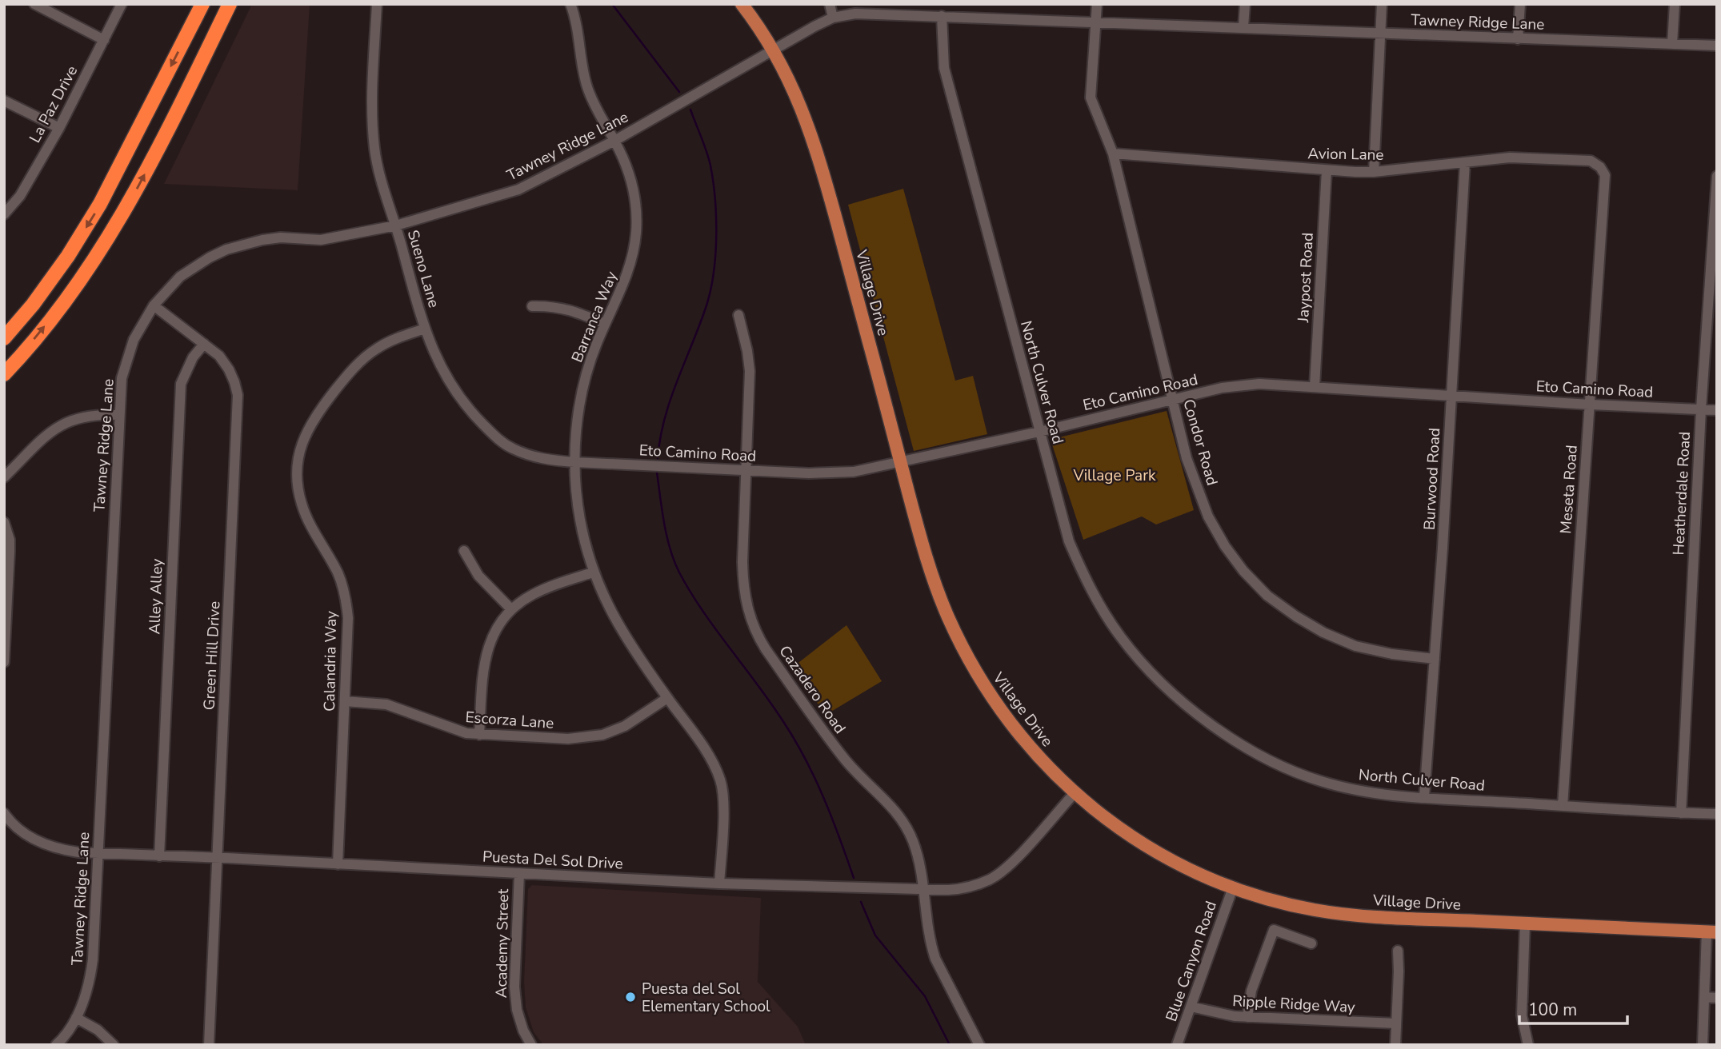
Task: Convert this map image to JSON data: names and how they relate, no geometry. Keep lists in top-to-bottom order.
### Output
{
  "streets": {
    "main road": ["Village Drive"],
    "street": [
      "Tawney Ridge Lane",
      "La Paz Drive",
      "Avion Lane",
      "Sueno Lane",
      "Jaypost Road",
      "Barranca Way",
      "North Culver Road",
      "Eto Camino Road",
      "Condor Road",
      "Burwood Road",
      "Meseta Road",
      "Heatherdale Road",
      "Alley Alley",
      "Green Hill Drive",
      "Calandria Way",
      "Cazadero Road",
      "Escorza Lane",
      "Puesta Del Sol Drive",
      "Academy Street",
      "Blue Canyon Road",
      "Ripple Ridge Way"
    ]
  },
  "crossings": [
    ["Tawney Ridge Lane", "Sueno Lane"],
    ["Tawney Ridge Lane", "Village Drive"],
    ["Tawney Ridge Lane", "Barranca Way"],
    ["Tawney Ridge Lane", "North Culver Road"],
    ["Tawney Ridge Lane", "Condor Road"],
    ["Tawney Ridge Lane", "Green Hill Drive"],
    ["Tawney Ridge Lane", "Puesta Del Sol Drive"],
    ["Avion Lane", "Jaypost Road"],
    ["Avion Lane", "Condor Road"],
    ["Avion Lane", "Burwood Road"],
    ["Avion Lane", "Meseta Road"],
    ["Sueno Lane", "Barranca Way"],
    ["Sueno Lane", "Eto Camino Road"],
    ["Sueno Lane", "Calandria Way"],
    ["Jaypost Road", "Eto Camino Road"],
    ["Village Drive", "Eto Camino Road"],
    ["Village Drive", "Puesta Del Sol Drive"],
    ["Village Drive", "Blue Canyon Road"],
    ["Barranca Way", "Eto Camino Road"],
    ["Barranca Way", "Escorza Lane"],
    ["Barranca Way", "Puesta Del Sol Drive"],
    ["North Culver Road", "Eto Camino Road"],
    ["North Culver Road", "Burwood Road"],
    ["North Culver Road", "Meseta Road"],
    ["North Culver Road", "Heatherdale Road"],
    ["Eto Camino Road", "Condor Road"],
    ["Eto Camino Road", "Burwood Road"],
    ["Eto Camino Road", "Meseta Road"],
    ["Eto Camino Road", "Heatherdale Road"],
    ["Eto Camino Road", "Cazadero Road"],
    ["Condor Road", "Burwood Road"],
    ["Alley Alley", "Green Hill Drive"],
    ["Alley Alley", "Puesta Del Sol Drive"],
    ["Green Hill Drive", "Puesta Del Sol Drive"],
    ["Calandria Way", "Escorza Lane"],
    ["Calandria Way", "Puesta Del Sol Drive"],
    ["Cazadero Road", "Puesta Del Sol Drive"],
    ["Puesta Del Sol Drive", "Academy Street"],
    ["Blue Canyon Road", "Ripple Ridge Way"]
  ],
  "parks": ["Village Park"],
  "places": ["Puesta del Sol Elementary School"],
  "scale_bar": "100 m"
}
